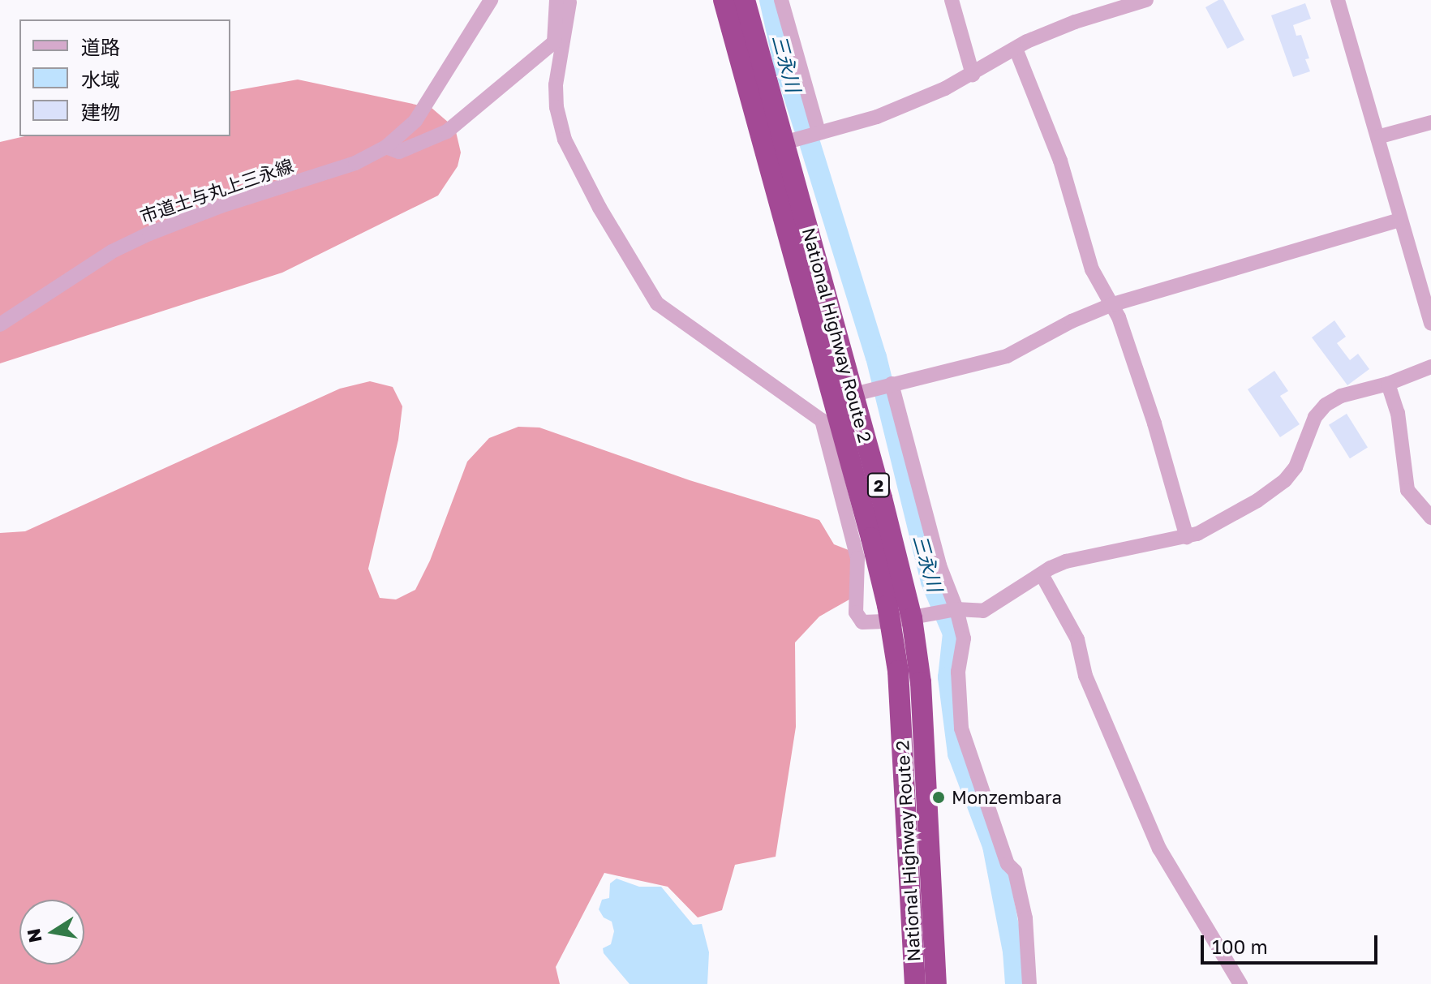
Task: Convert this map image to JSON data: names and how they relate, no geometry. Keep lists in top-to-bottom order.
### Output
{
  "streets": {
    "highway": ["National Highway Route 2", "2"],
    "street": ["市道土与丸上三永線"]
  },
  "water": ["三永川"],
  "places": ["Monzembara"],
  "legend": ["道路", "水域", "建物"],
  "scale_bar": "100 m",
  "north": "left"
}
